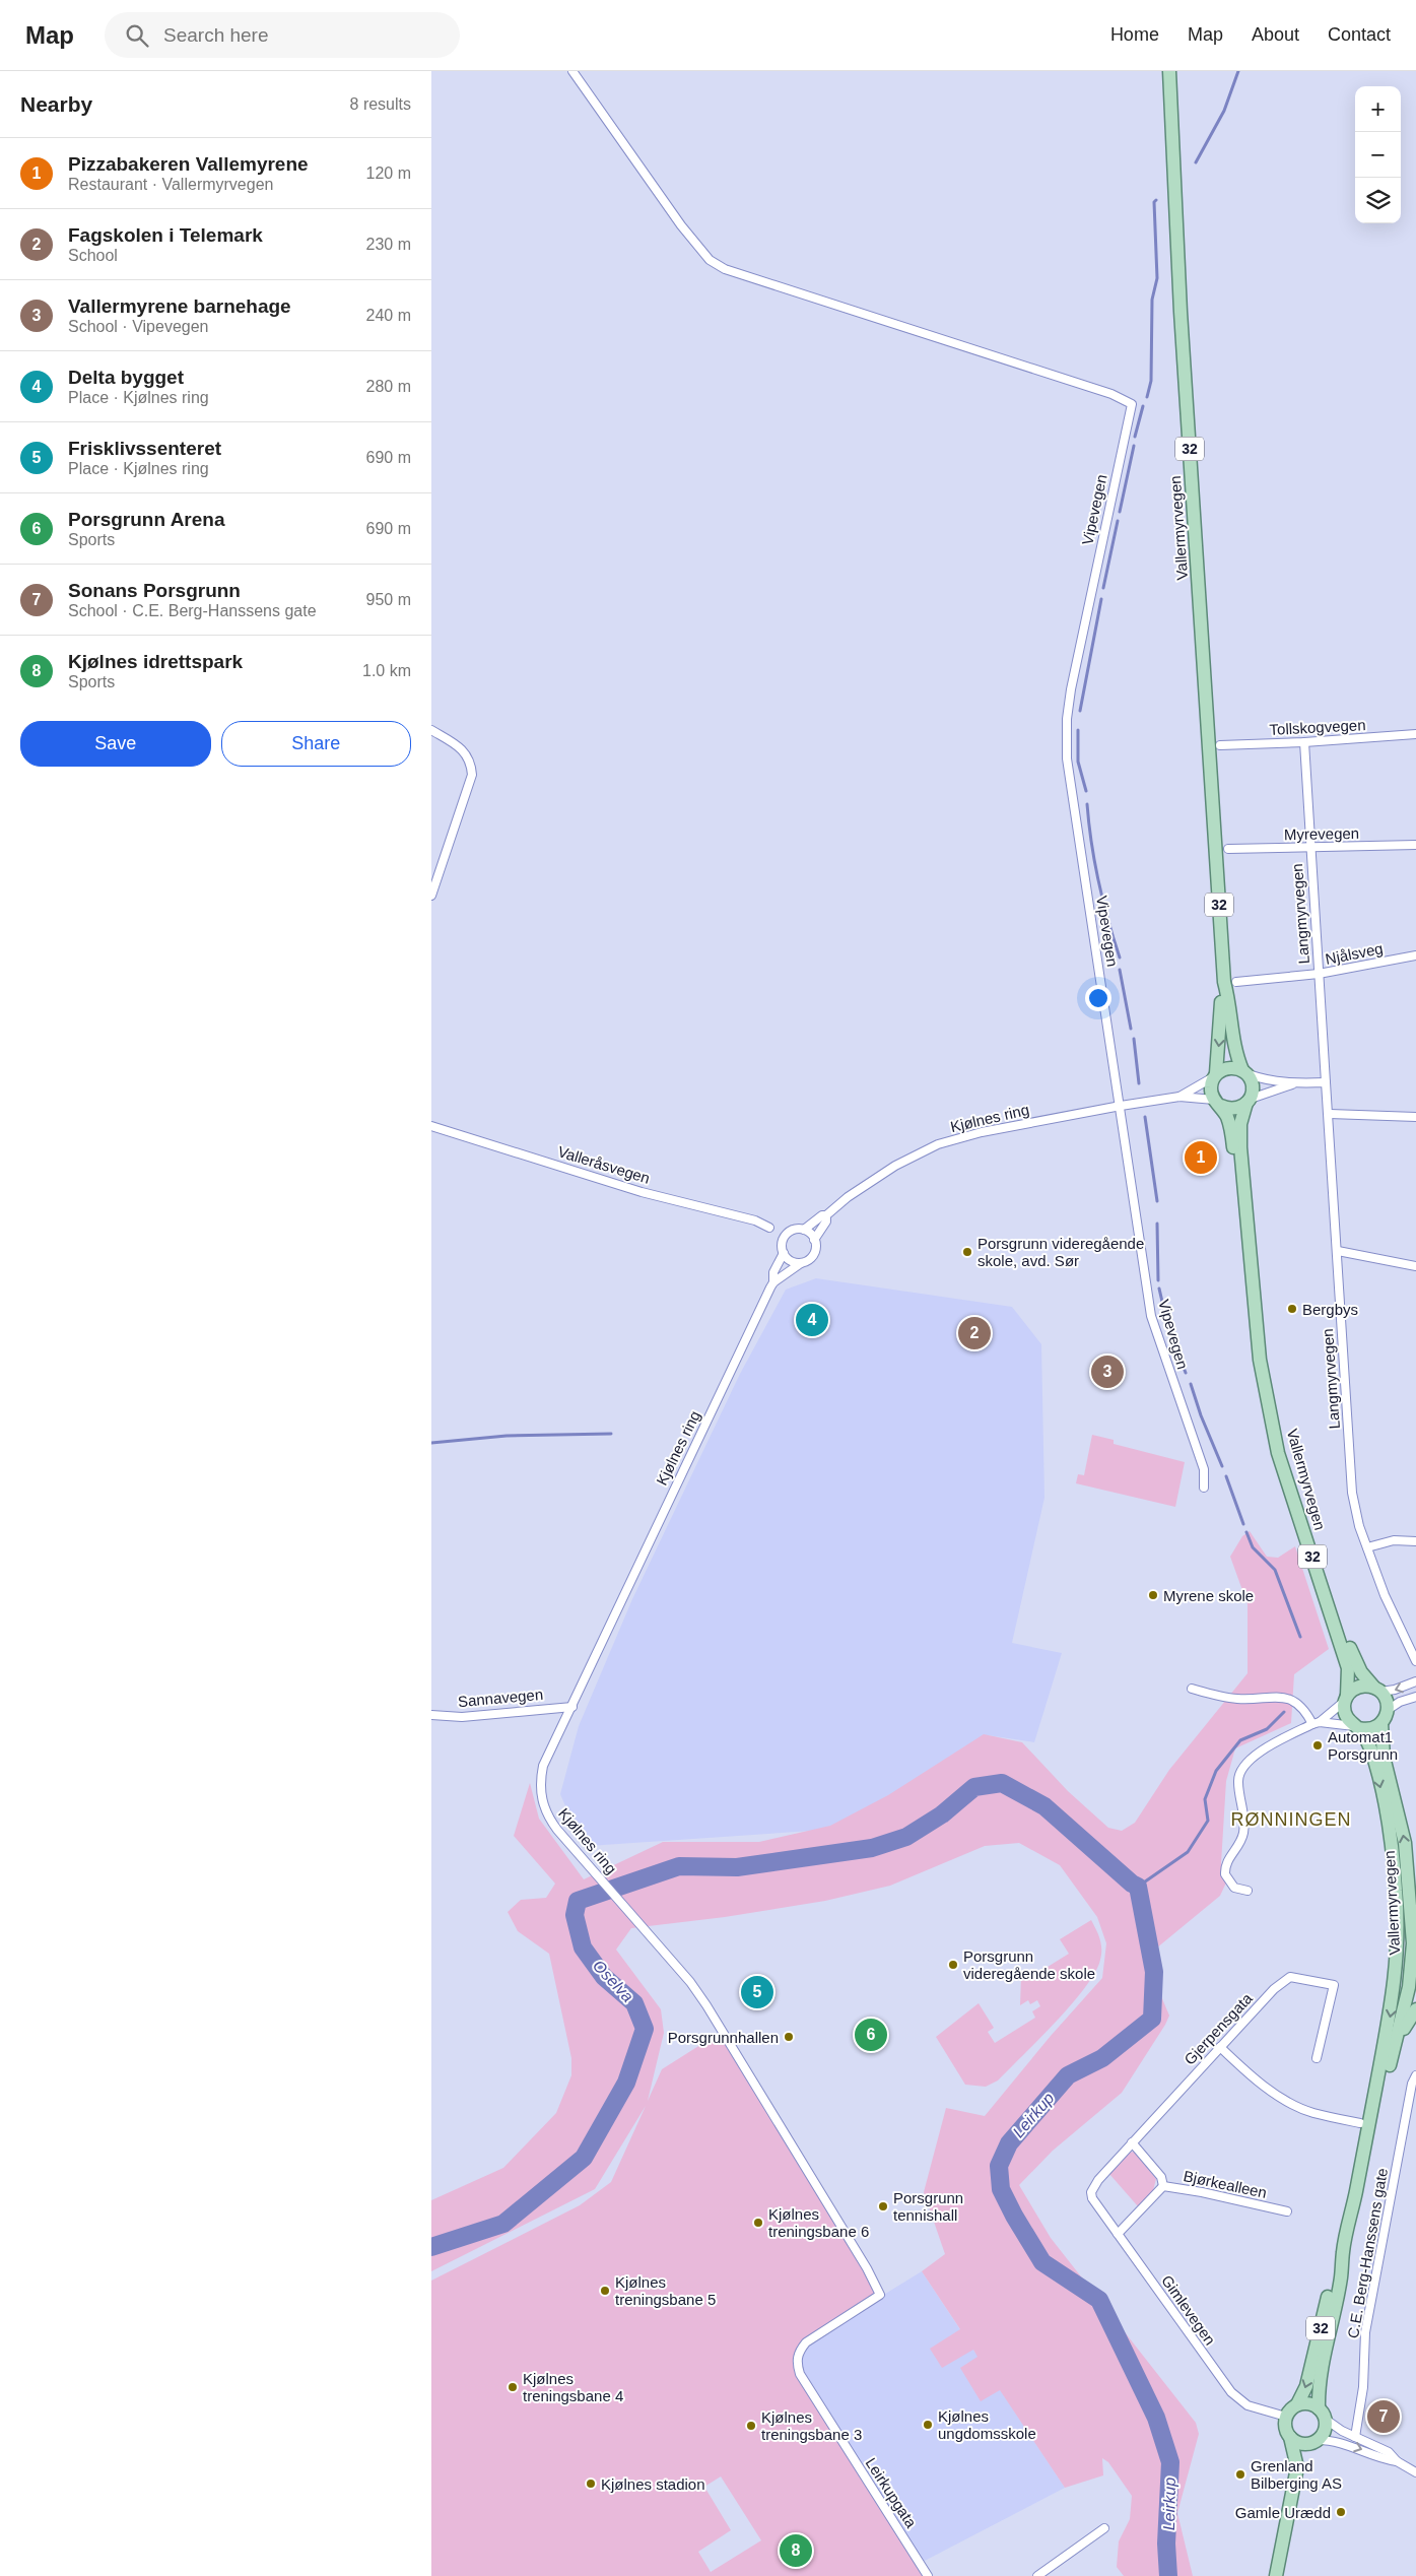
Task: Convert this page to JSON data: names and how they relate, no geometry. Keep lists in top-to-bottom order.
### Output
{
  "streets": {
    "main road": ["32", "Vallermyrvegen"],
    "street": [
      "Vipevegen",
      "Tollskogvegen",
      "Myrevegen",
      "Langmyrvegen",
      "Njålsveg",
      "Kjølnes ring",
      "Valleråsvegen",
      "Sannavegen",
      "Gjerpensgata",
      "Bjørkealleen",
      "C.E. Berg-Hanssens gate",
      "Gimlevegen",
      "Leirkupgata"
    ]
  },
  "crossings": [
    ["32", "Vallermyrvegen"],
    ["32", "Kjølnes ring"],
    ["32", "Gimlevegen"],
    ["Vipevegen", "Kjølnes ring"],
    ["Vallermyrvegen", "Njålsveg"],
    ["Vallermyrvegen", "Kjølnes ring"],
    ["Vallermyrvegen", "Gimlevegen"],
    ["Tollskogvegen", "Langmyrvegen"],
    ["Myrevegen", "Langmyrvegen"],
    ["Langmyrvegen", "Njålsveg"],
    ["Kjølnes ring", "Sannavegen"],
    ["Kjølnes ring", "Leirkupgata"],
    ["Gjerpensgata", "Gimlevegen"],
    ["Bjørkealleen", "Gimlevegen"]
  ],
  "districts": ["RØNNINGEN"],
  "water": ["Oselva", "Leirkup"],
  "places": [
    "Porsgrunn videregående skole, avd. Sør",
    "Bergbys",
    "Myrene skole",
    "Automat1 Porsgrunn",
    "Porsgrunn videregående skole",
    "Porsgrunnhallen",
    "Porsgrunn tennishall",
    "Kjølnes treningsbane 6",
    "Kjølnes treningsbane 5",
    "Kjølnes treningsbane 4",
    "Kjølnes ungdomsskole",
    "Kjølnes treningsbane 3",
    "Grenland Bilberging AS",
    "Kjølnes stadion",
    "Gamle Urædd"
  ],
  "page": {
    "header": "Map",
    "search": "Search here",
    "nav": [
      "Home",
      "Map",
      "About",
      "Contact"
    ],
    "heading": ["Nearby", "8 results"],
    "map_buttons": ["+", "−"],
    "list": [
      {
        "mark": "1",
        "name": "Pizzabakeren Vallemyrene",
        "note": "Restaurant · Vallermyrvegen",
        "value": "120 m"
      },
      {
        "mark": "2",
        "name": "Fagskolen i Telemark",
        "note": "School",
        "value": "230 m"
      },
      {
        "mark": "3",
        "name": "Vallermyrene barnehage",
        "note": "School · Vipevegen",
        "value": "240 m"
      },
      {
        "mark": "4",
        "name": "Delta bygget",
        "note": "Place · Kjølnes ring",
        "value": "280 m"
      },
      {
        "mark": "5",
        "name": "Frisklivssenteret",
        "note": "Place · Kjølnes ring",
        "value": "690 m"
      },
      {
        "mark": "6",
        "name": "Porsgrunn Arena",
        "note": "Sports",
        "value": "690 m"
      },
      {
        "mark": "7",
        "name": "Sonans Porsgrunn",
        "note": "School · C.E. Berg-Hanssens gate",
        "value": "950 m"
      },
      {
        "mark": "8",
        "name": "Kjølnes idrettspark",
        "note": "Sports",
        "value": "1.0 km"
      }
    ],
    "buttons": ["Save", "Share"],
    "pins": [
      "1",
      "4",
      "2",
      "3",
      "5",
      "6",
      "7",
      "8"
    ]
  }
}
